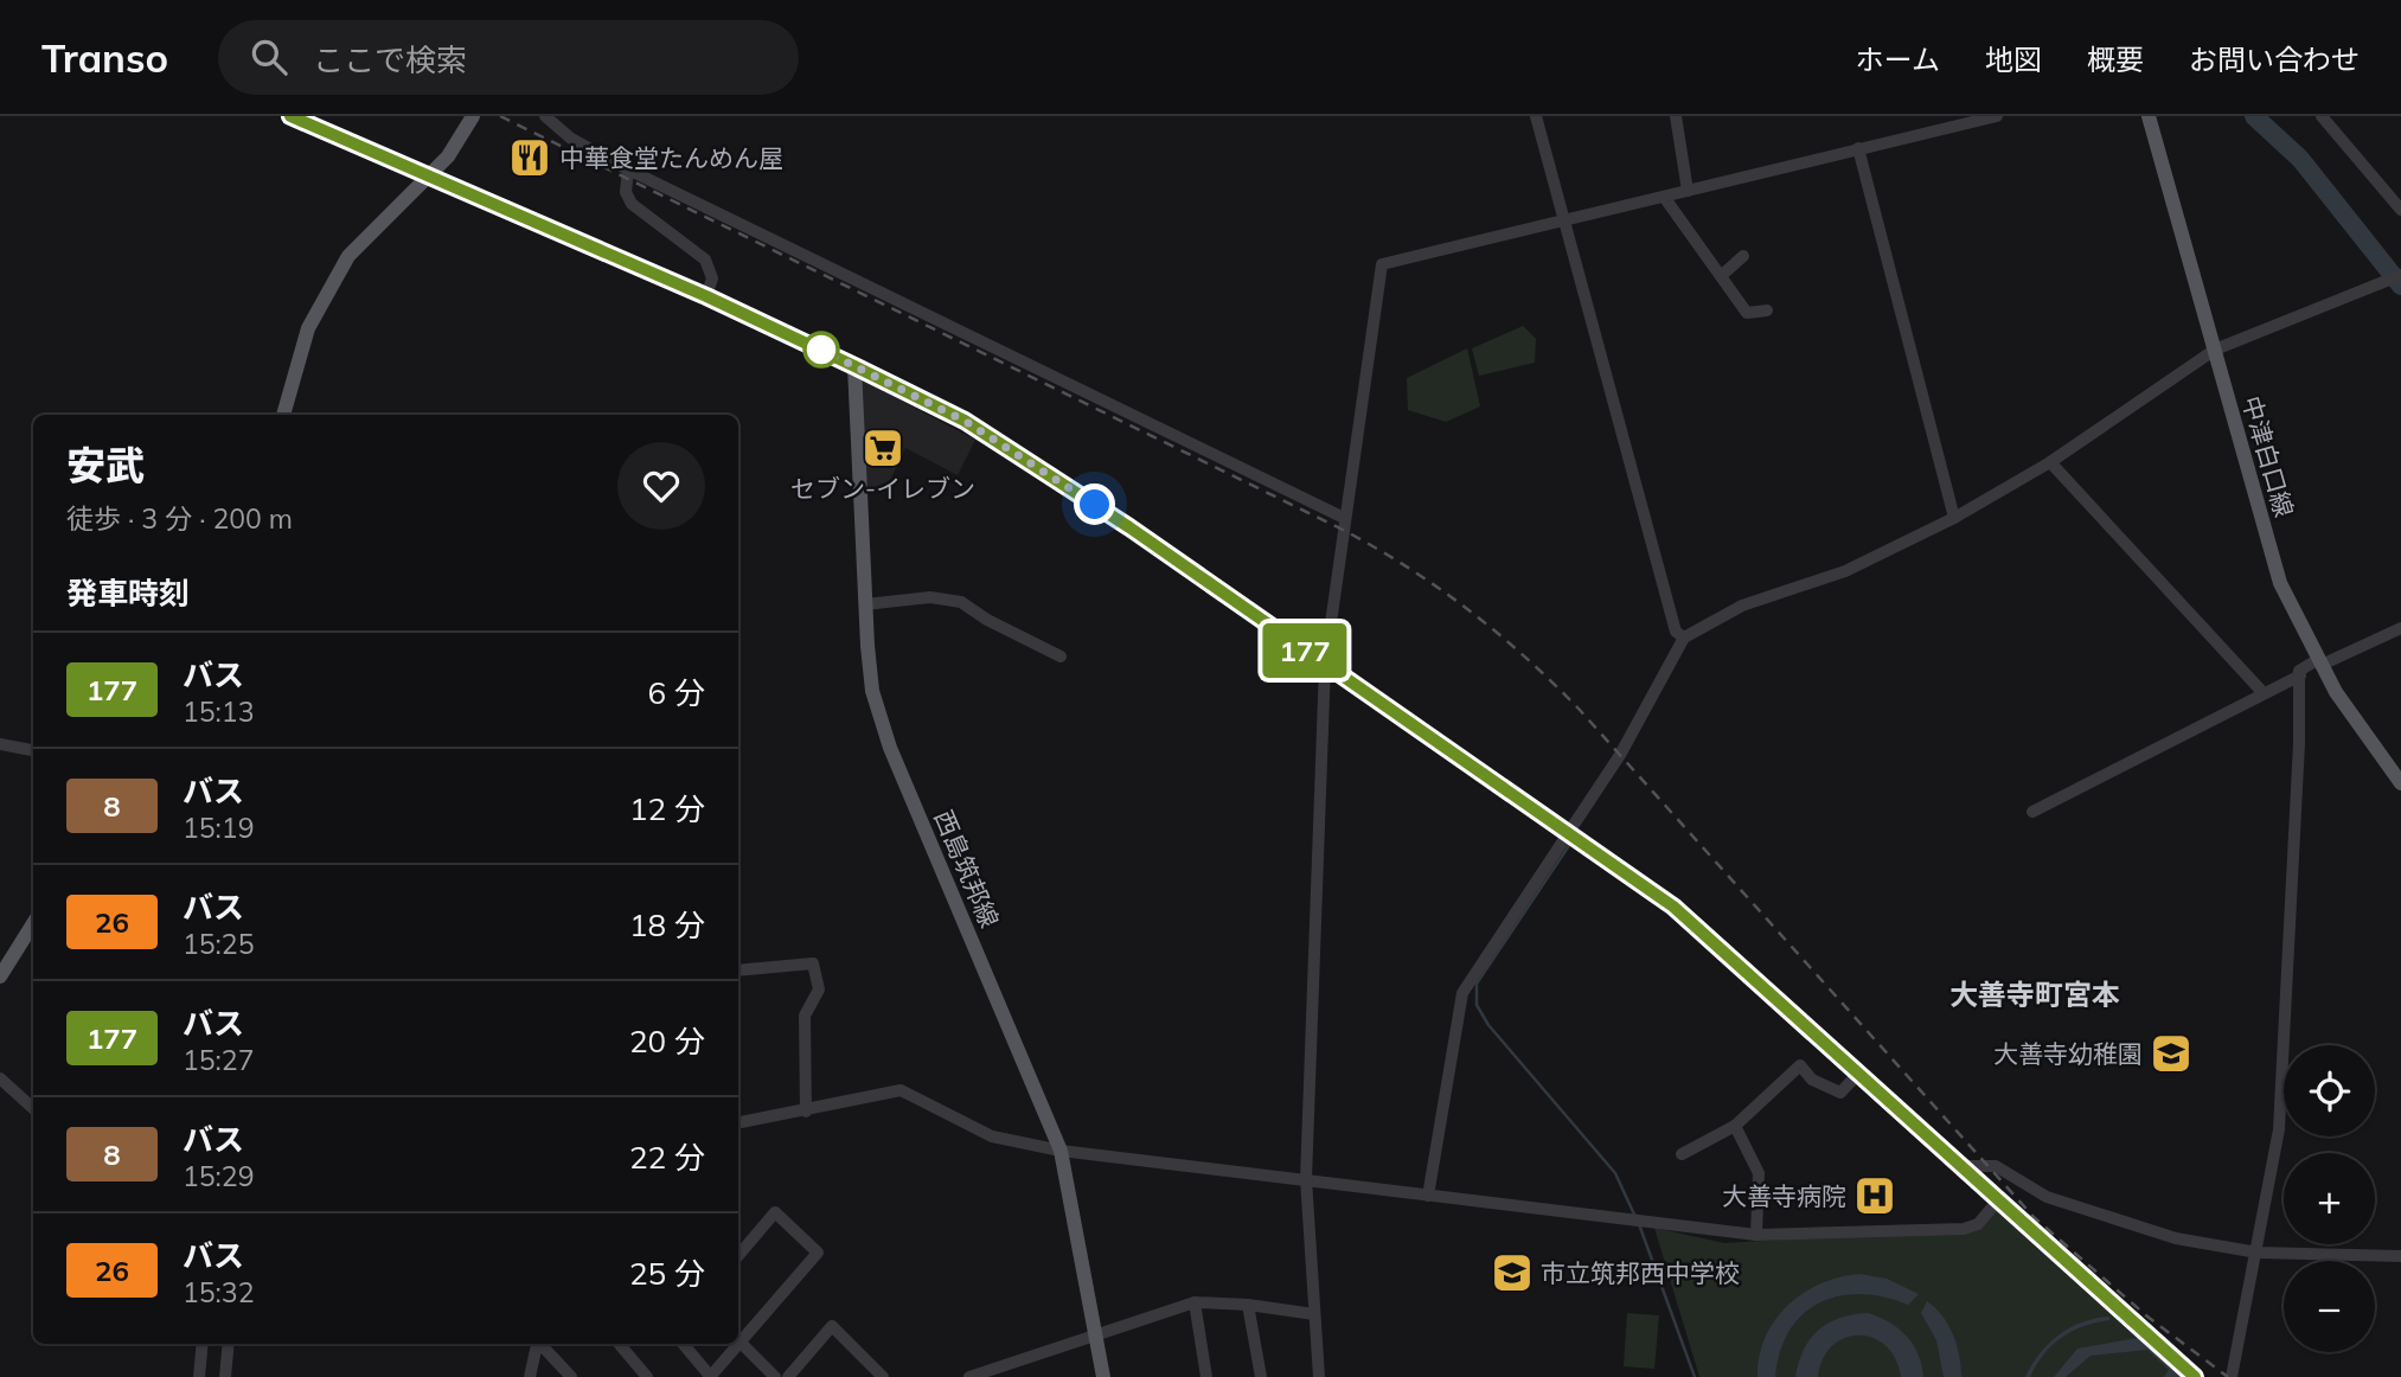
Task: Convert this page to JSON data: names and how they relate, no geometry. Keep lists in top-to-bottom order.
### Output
{
  "streets": {
    "main road": ["中津白口線", "西島筑邦線"]
  },
  "districts": ["大善寺町宮本"],
  "places": {
    "restaurant": ["中華食堂たんめん屋"],
    "supermarket": ["セブン-イレブン"],
    "school or university": ["大善寺幼稚園", "市立筑邦西中学校"],
    "hospital": ["大善寺病院"]
  },
  "lines": ["bus line 177"],
  "page": {
    "header": "Transo",
    "search": "ここで検索",
    "nav": [
      "ホーム",
      "地図",
      "概要",
      "お問い合わせ"
    ],
    "on_map": "177",
    "heading": [
      ["安武", "徒歩 · 3 分 · 200 m"],
      "発車時刻"
    ],
    "list": [
      {
        "mark": "177",
        "name": "バス",
        "note": "15:13",
        "value": "6 分"
      },
      {
        "mark": "8",
        "name": "バス",
        "note": "15:19",
        "value": "12 分"
      },
      {
        "mark": "26",
        "name": "バス",
        "note": "15:25",
        "value": "18 分"
      },
      {
        "mark": "177",
        "name": "バス",
        "note": "15:27",
        "value": "20 分"
      },
      {
        "mark": "8",
        "name": "バス",
        "note": "15:29",
        "value": "22 分"
      },
      {
        "mark": "26",
        "name": "バス",
        "note": "15:32",
        "value": "25 分"
      }
    ],
    "map_buttons": ["+", "−"]
  }
}
